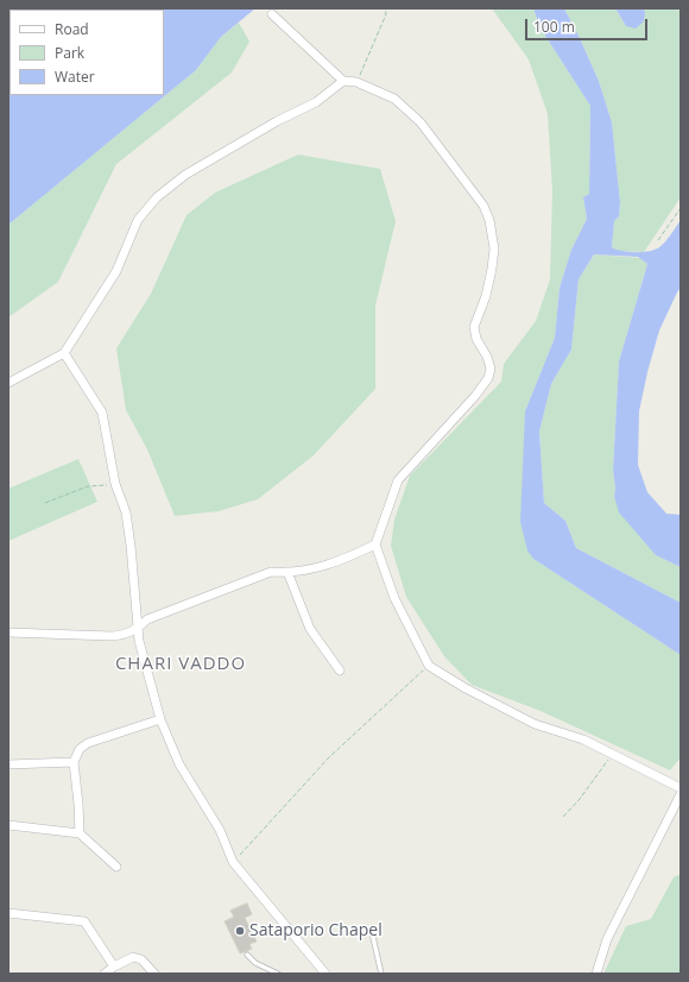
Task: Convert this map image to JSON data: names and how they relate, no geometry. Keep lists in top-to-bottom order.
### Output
{
  "districts": ["CHARI VADDO"],
  "places": ["Sataporio Chapel"],
  "legend": ["Road", "Park", "Water"],
  "scale_bar": "100 m"
}
